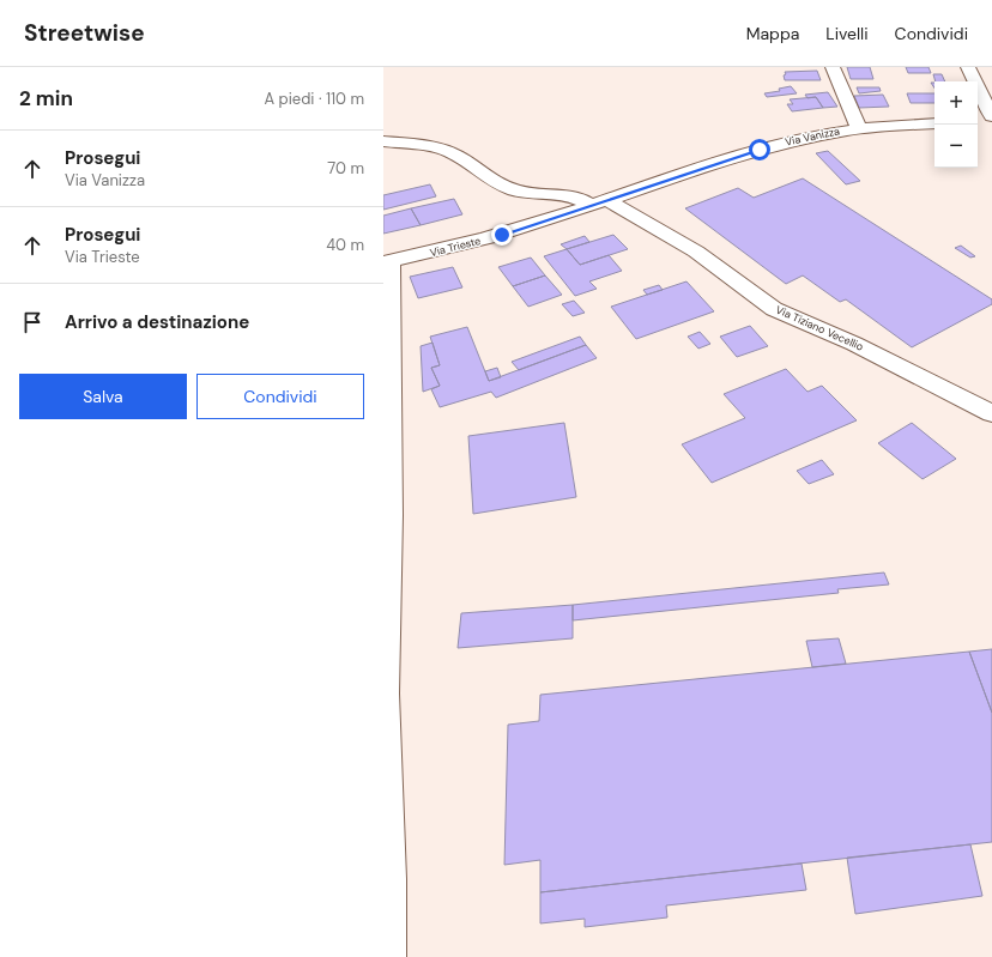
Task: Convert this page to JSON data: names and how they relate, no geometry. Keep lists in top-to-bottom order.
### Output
{
  "streets": {
    "street": ["Via Vanizza", "Via Trieste", "Via Tiziano Vecellio"]
  },
  "crossings": [
    ["Via Vanizza", "Via Trieste"],
    ["Via Vanizza", "Via Tiziano Vecellio"],
    ["Via Trieste", "Via Tiziano Vecellio"]
  ],
  "page": {
    "header": "Streetwise",
    "nav": ["Mappa", "Livelli", "Condividi"],
    "heading": ["2 min", "A piedi · 110 m"],
    "map_buttons": ["+", "−"],
    "list": [
      ["Prosegui", "Via Vanizza", "70 m"],
      ["Prosegui", "Via Trieste", "40 m"],
      "Arrivo a destinazione"
    ],
    "buttons": ["Salva", "Condividi"]
  }
}
